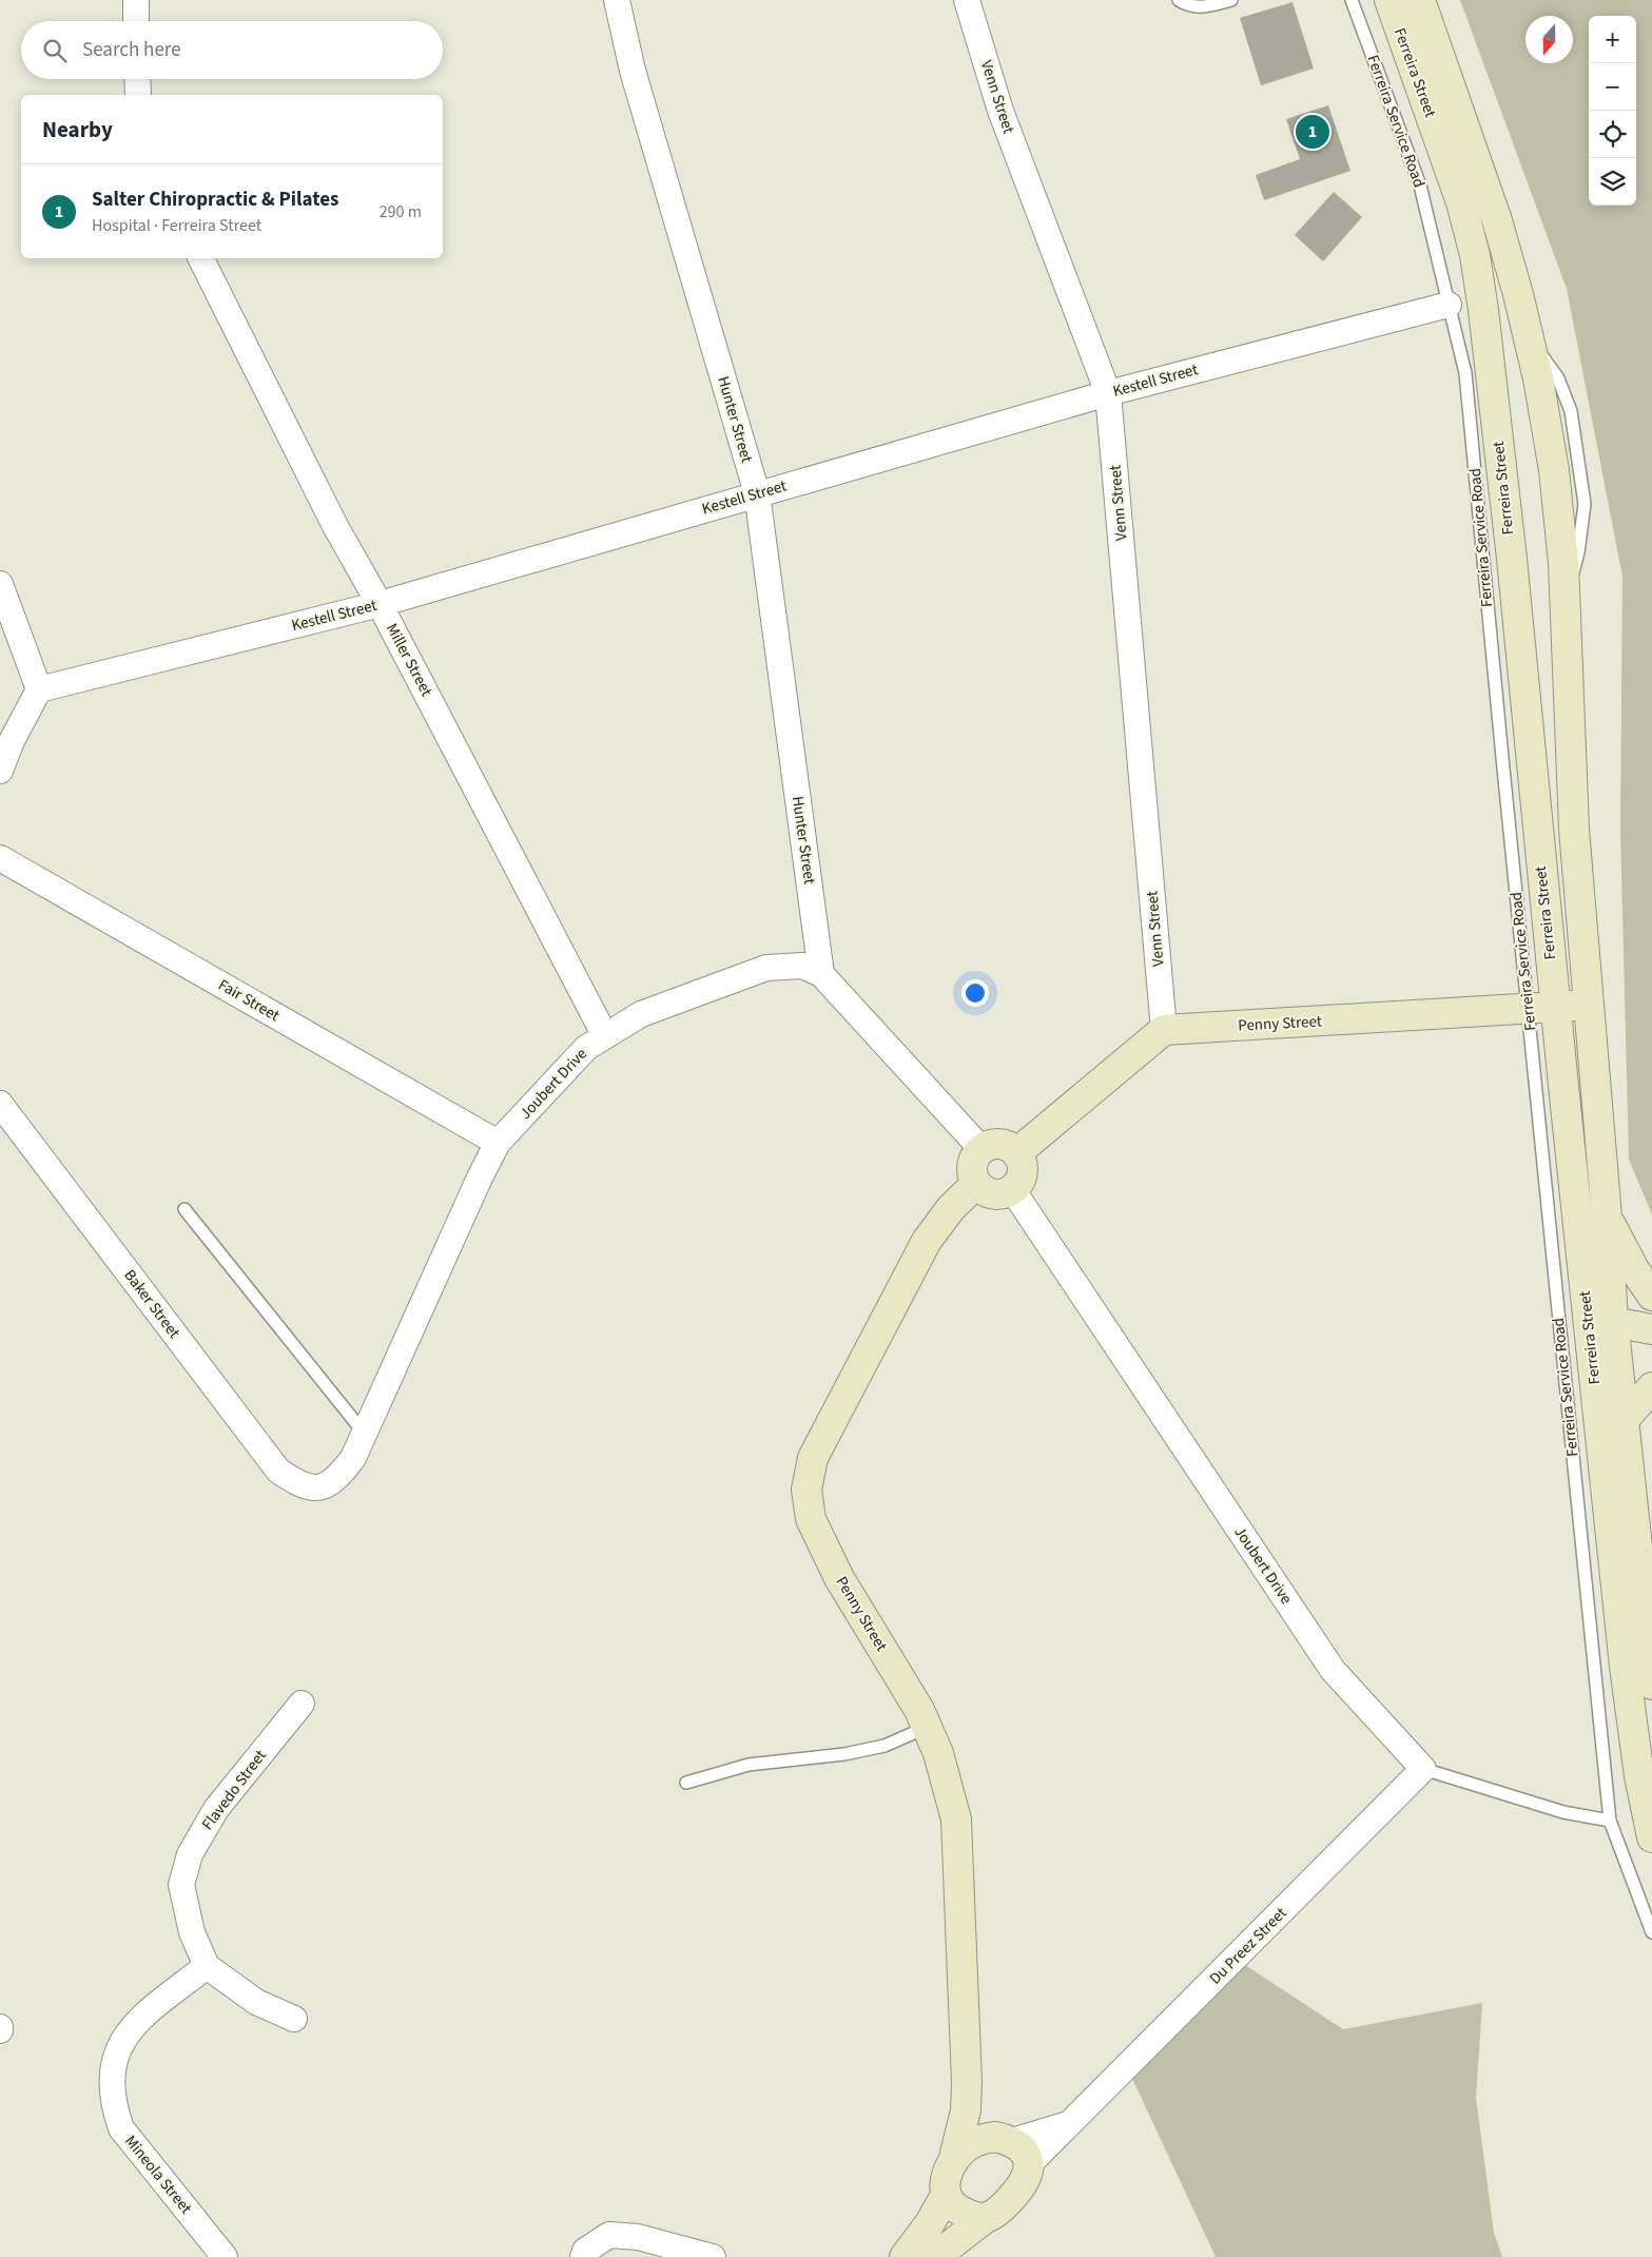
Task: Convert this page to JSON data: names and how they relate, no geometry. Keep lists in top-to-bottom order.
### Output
{
  "streets": {
    "main road": ["Ferreira Street", "Penny Street"],
    "street": [
      "Venn Street",
      "Kestell Street",
      "Hunter Street",
      "Miller Street",
      "Fair Street",
      "Joubert Drive",
      "Baker Street",
      "Flavedo Street",
      "Du Preez Street",
      "Mineola Street"
    ],
    "lane": ["Ferreira Service Road"]
  },
  "crossings": [
    ["Ferreira Street", "Ferreira Service Road"],
    ["Ferreira Street", "Penny Street"],
    ["Venn Street", "Kestell Street"],
    ["Venn Street", "Penny Street"],
    ["Ferreira Service Road", "Kestell Street"],
    ["Ferreira Service Road", "Penny Street"],
    ["Kestell Street", "Hunter Street"],
    ["Kestell Street", "Miller Street"],
    ["Hunter Street", "Joubert Drive"],
    ["Miller Street", "Joubert Drive"],
    ["Fair Street", "Joubert Drive"],
    ["Penny Street", "Joubert Drive"],
    ["Penny Street", "Du Preez Street"],
    ["Joubert Drive", "Baker Street"],
    ["Joubert Drive", "Du Preez Street"],
    ["Flavedo Street", "Mineola Street"]
  ],
  "north": "bottom",
  "page": {
    "map_buttons": ["+", "−"],
    "search": "Search here",
    "heading": "Nearby",
    "pins": "1",
    "list": [
      {
        "mark": "1",
        "name": "Salter Chiropractic & Pilates",
        "note": "Hospital · Ferreira Street",
        "value": "290 m"
      }
    ]
  }
}
